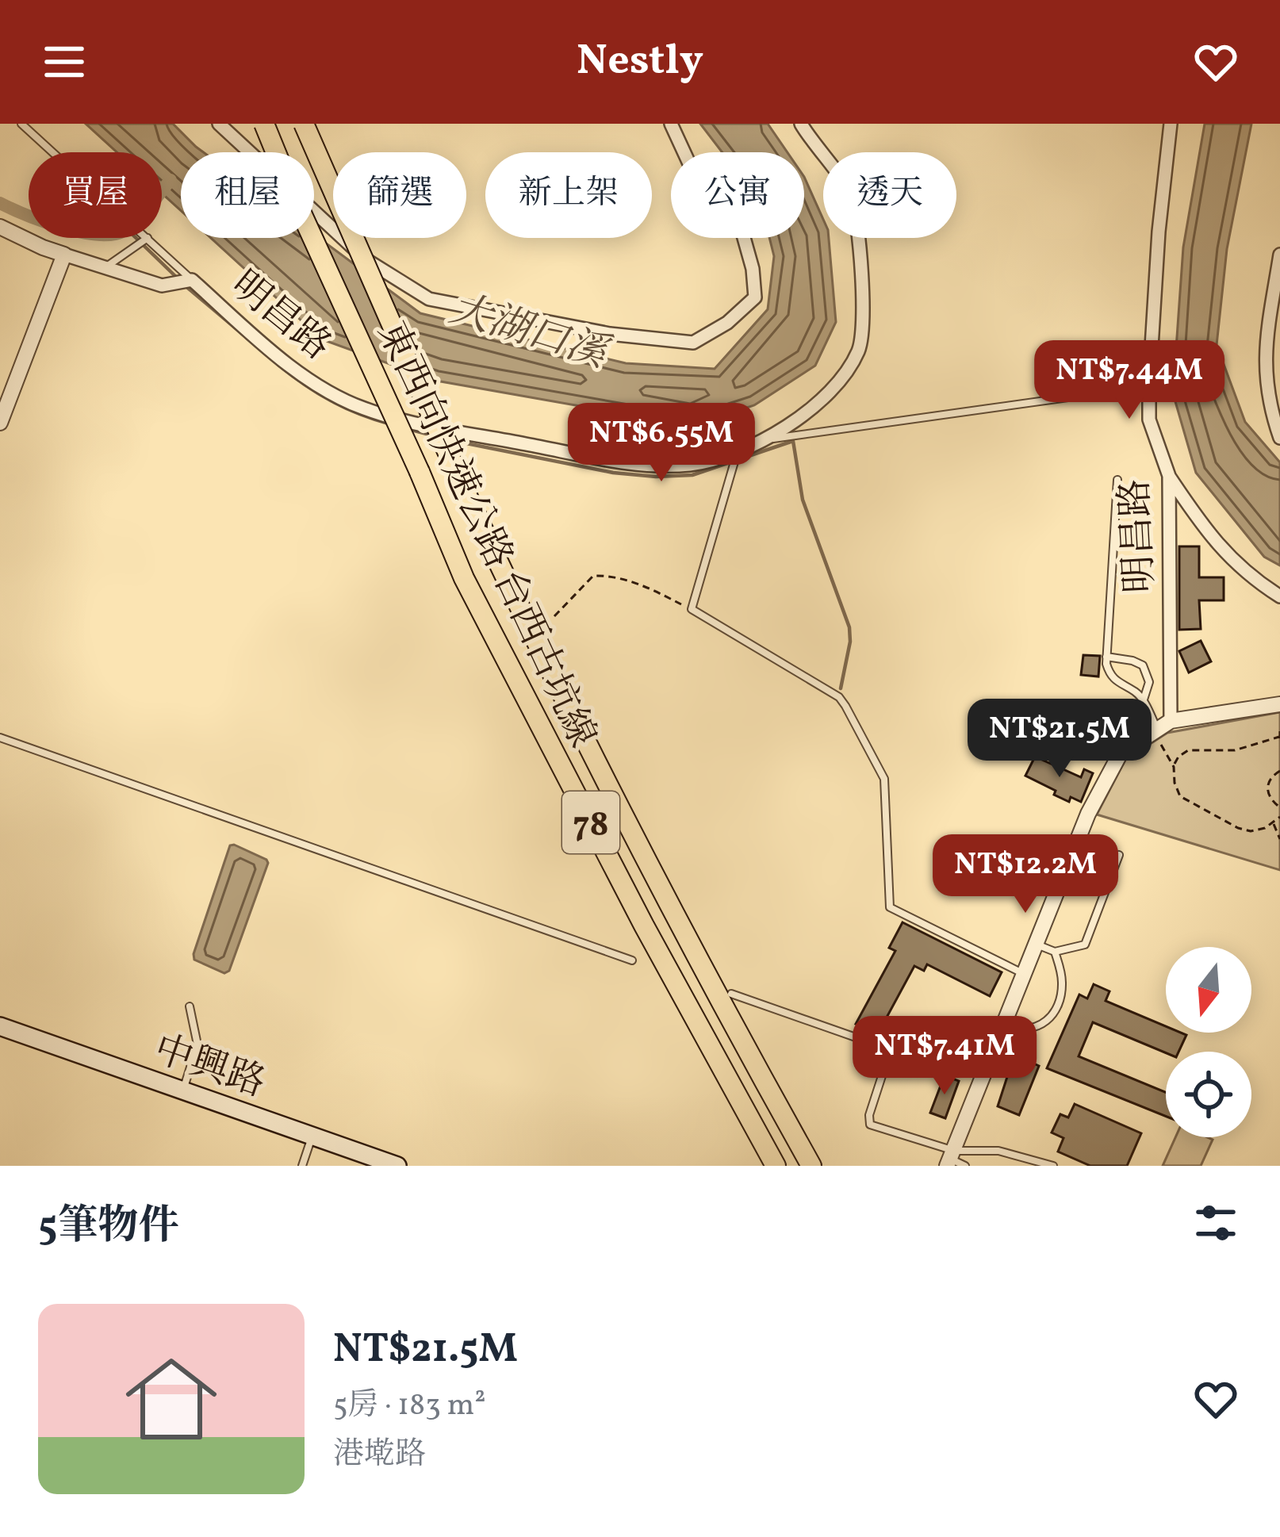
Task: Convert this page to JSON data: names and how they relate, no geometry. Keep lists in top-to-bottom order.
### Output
{
  "streets": {
    "highway": ["東西向快速公路 台西古坑線", "78"],
    "main road": ["中興路"],
    "street": ["明昌路"]
  },
  "water": ["大湖口溪"],
  "north": "bottom",
  "page": {
    "header": "Nestly",
    "chip": [
      "買屋",
      "租屋",
      "篩選",
      "新上架",
      "公寓",
      "透天"
    ],
    "price": [
      "NT$7.44M",
      "NT$6.55M",
      "NT$21.5M",
      "NT$12.2M",
      "NT$7.41M"
    ],
    "heading": "5筆物件",
    "list": [
      {
        "name": "NT$21.5M",
        "note": "5房 · 183 m² · 港墘路"
      }
    ]
  }
}
